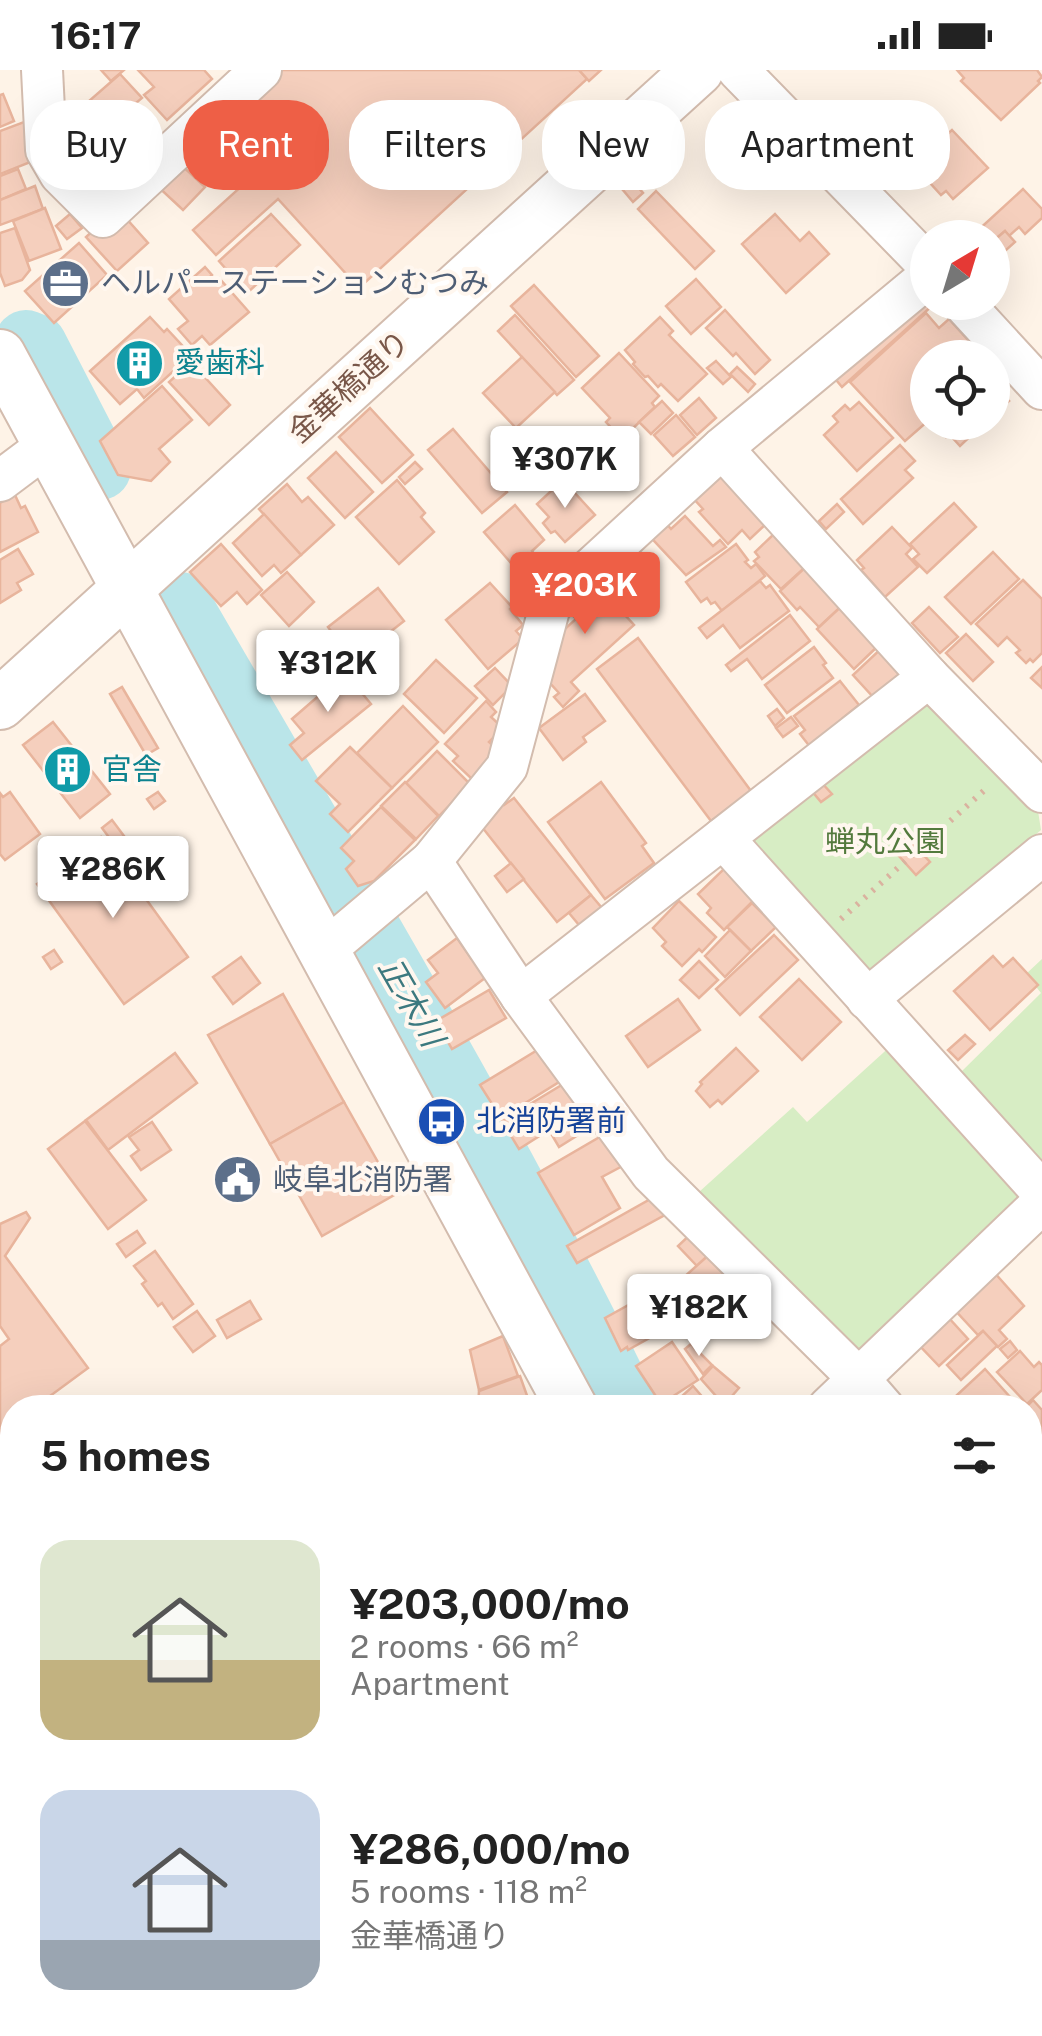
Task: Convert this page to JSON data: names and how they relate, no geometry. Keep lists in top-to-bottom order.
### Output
{
  "streets": {
    "street": ["金華橋通り"]
  },
  "water": ["正木川"],
  "parks": ["蝉丸公園"],
  "places": {
    "office": ["ヘルパーステーションむつみ"],
    "building": ["愛歯科", "官舎"],
    "bus stop": ["北消防署前"],
    "public building": ["岐阜北消防署"]
  },
  "north": "top right",
  "page": {
    "status": "16:17",
    "chip": [
      "Buy",
      "Rent",
      "Filters",
      "New",
      "Apartment"
    ],
    "price": [
      "¥307K",
      "¥203K",
      "¥312K",
      "¥286K",
      "¥182K"
    ],
    "heading": "5 homes",
    "list": [
      {
        "name": "¥203,000/mo",
        "note": "2 rooms · 66 m² · Apartment"
      },
      {
        "name": "¥286,000/mo",
        "note": "5 rooms · 118 m² · 金華橋通り"
      }
    ]
  }
}
